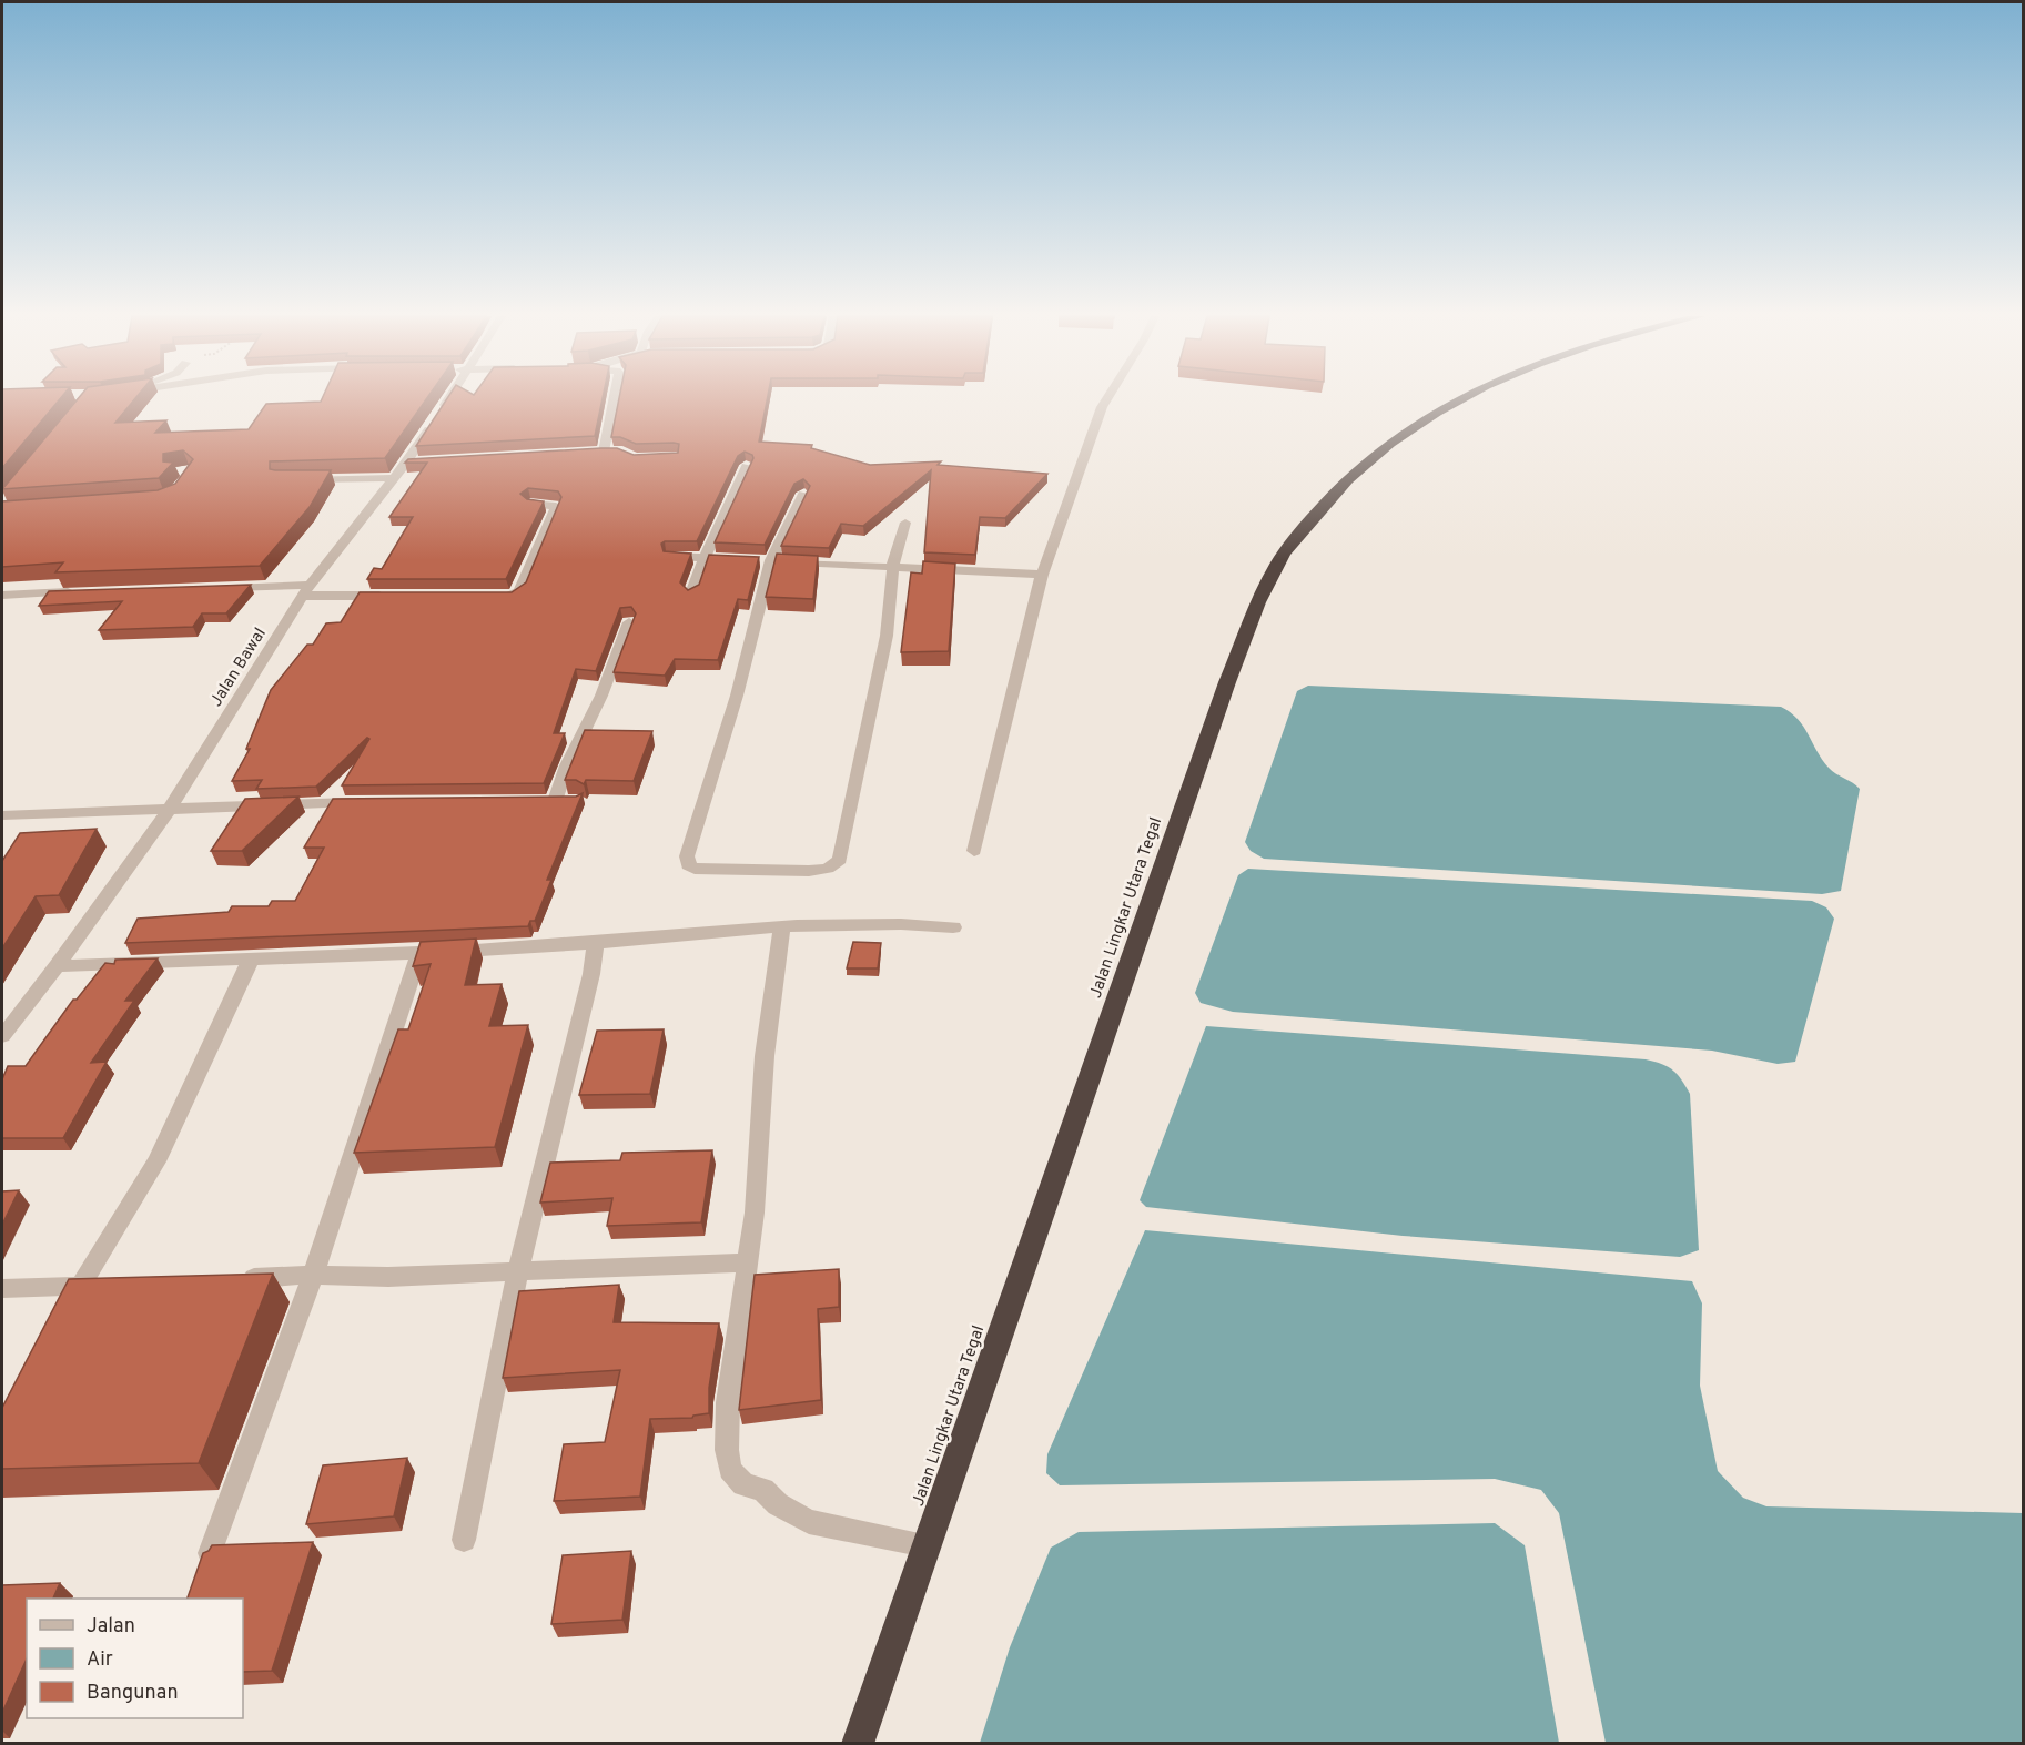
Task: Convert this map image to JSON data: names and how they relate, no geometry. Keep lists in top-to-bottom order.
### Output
{
  "streets": {
    "highway": ["Jalan Lingkar Utara Tegal"],
    "street": ["Jalan Bawal"]
  },
  "legend": ["Jalan", "Air", "Bangunan"]
}
